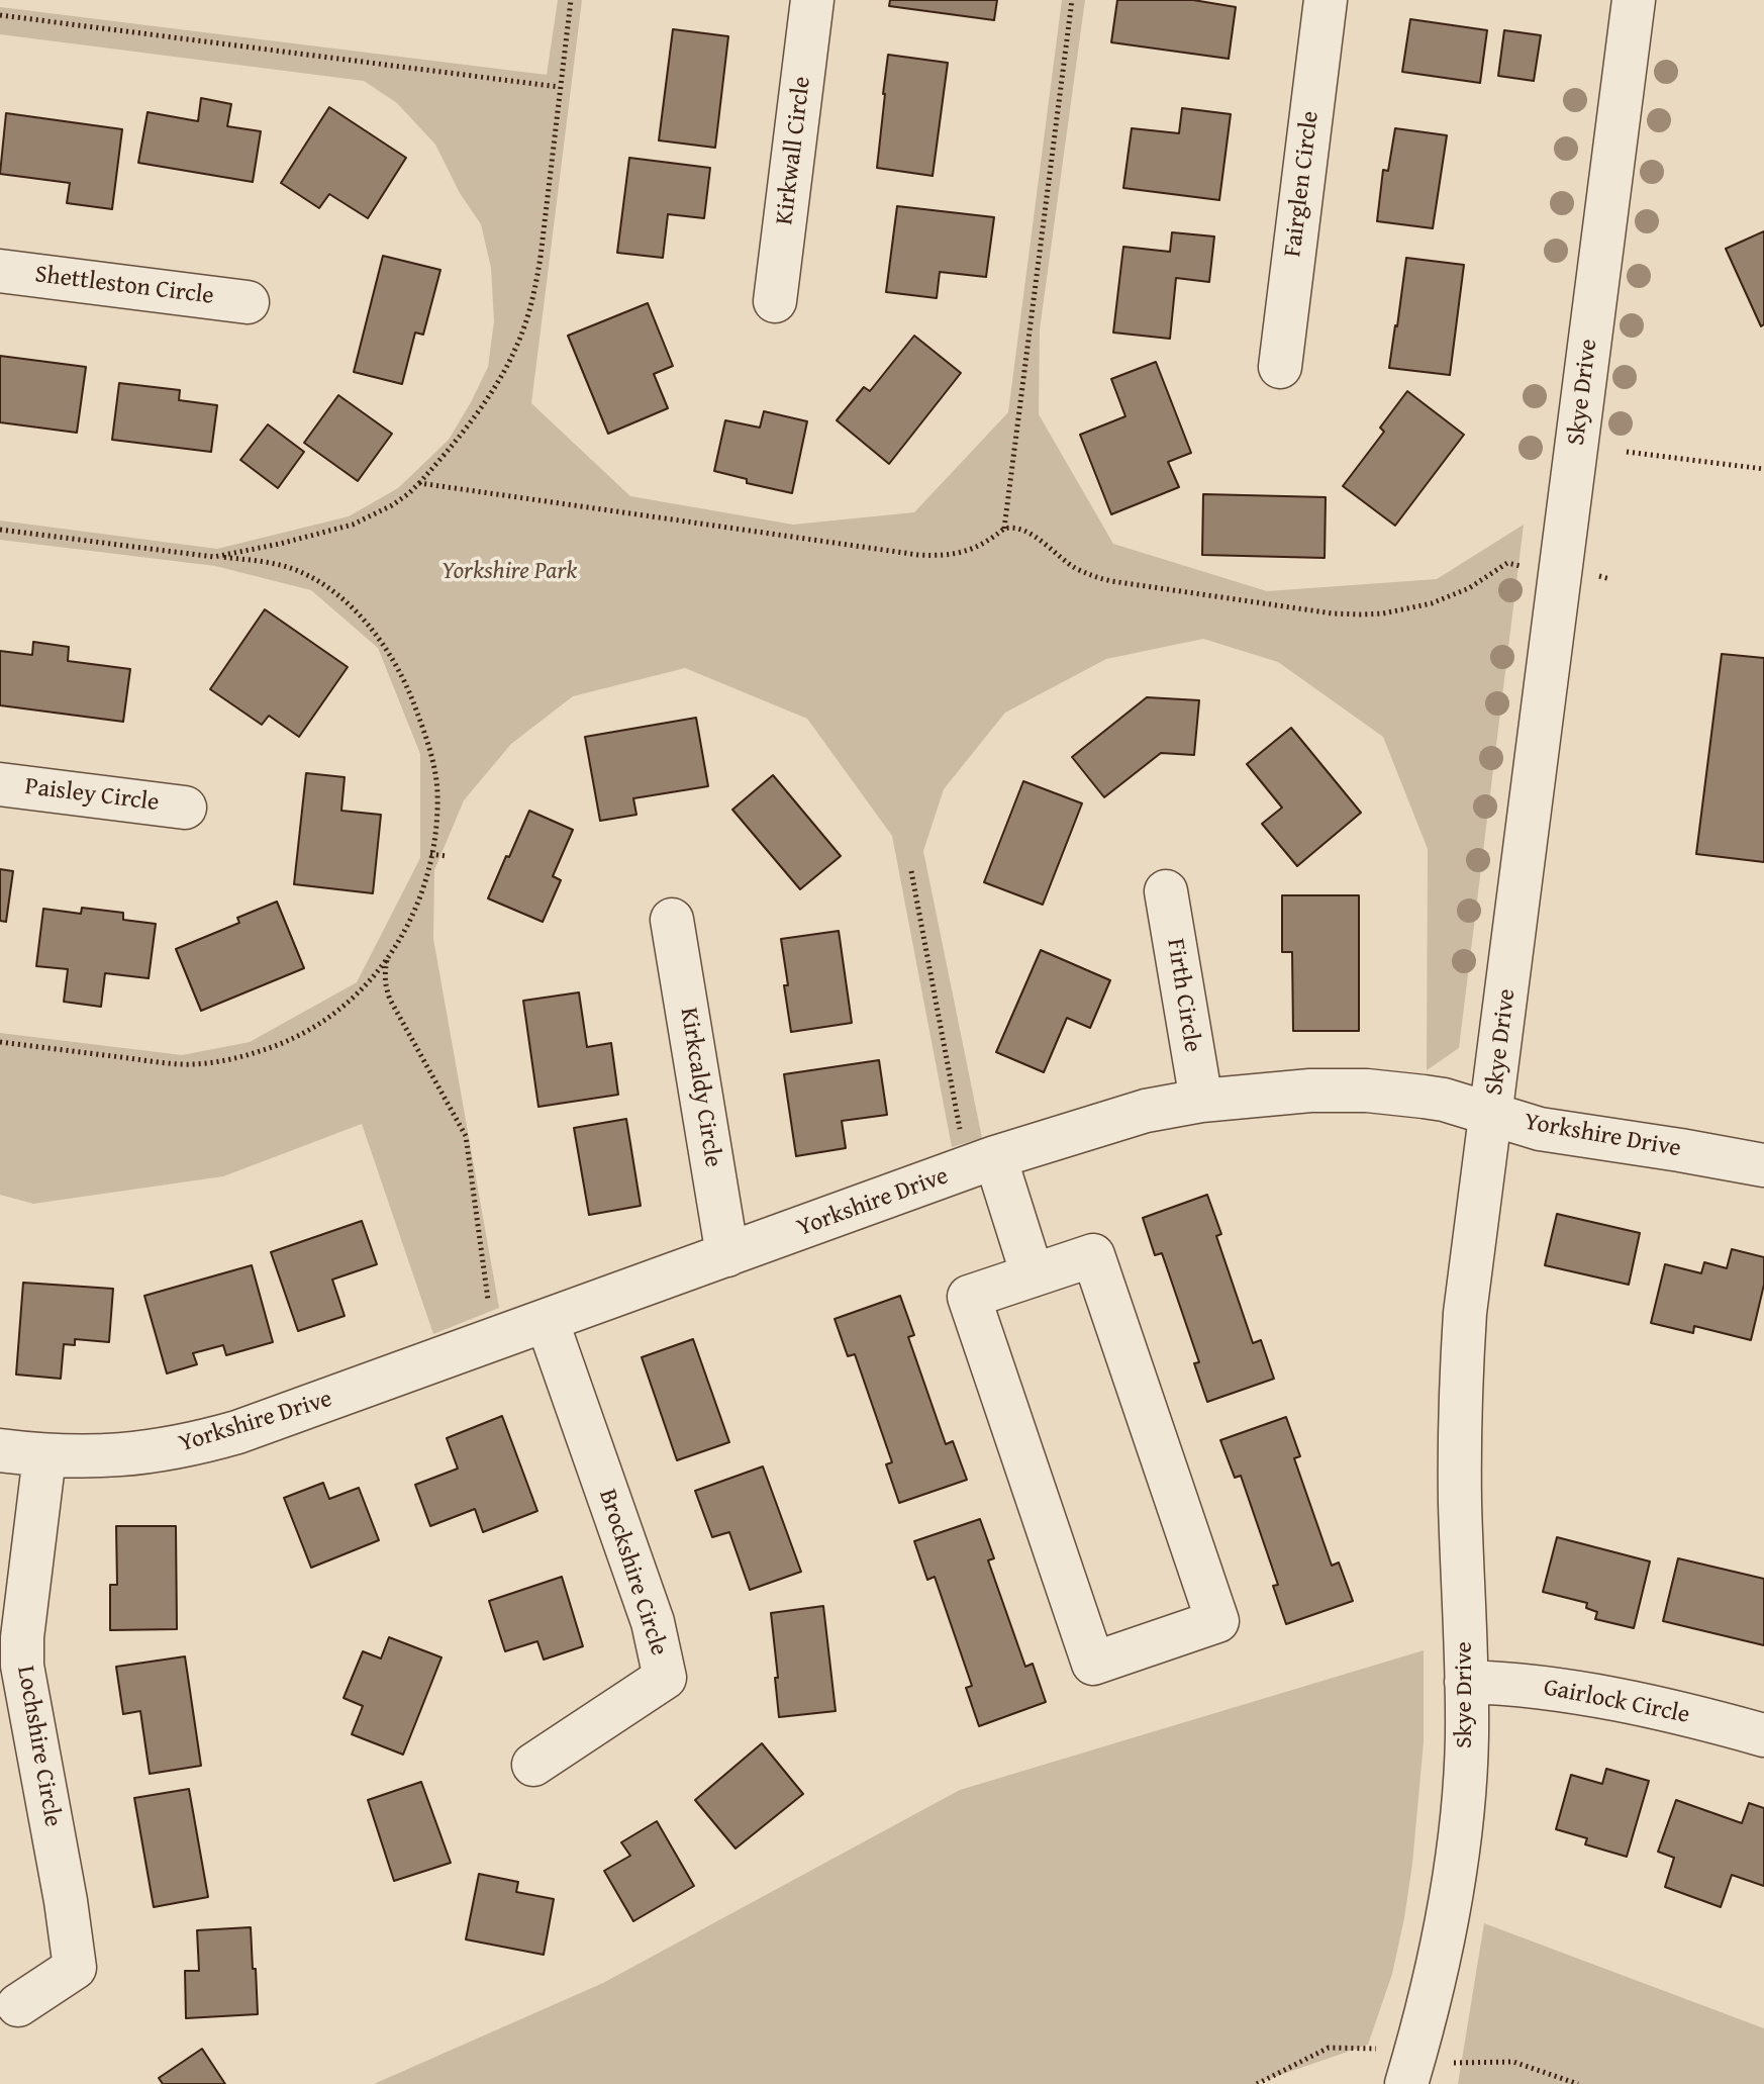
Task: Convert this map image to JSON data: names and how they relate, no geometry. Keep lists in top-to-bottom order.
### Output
{
  "streets": {
    "street": [
      "Kirkwall Circle",
      "Fairglen Circle",
      "Shettleston Circle",
      "Skye Drive",
      "Paisley Circle",
      "Firth Circle",
      "Kirkcaldy Circle",
      "Yorkshire Drive",
      "Brockshire Circle",
      "Gairlock Circle",
      "Lochshire Circle"
    ]
  },
  "crossings": [
    ["Skye Drive", "Yorkshire Drive"],
    ["Skye Drive", "Gairlock Circle"],
    ["Firth Circle", "Yorkshire Drive"],
    ["Kirkcaldy Circle", "Yorkshire Drive"],
    ["Yorkshire Drive", "Brockshire Circle"],
    ["Yorkshire Drive", "Lochshire Circle"]
  ],
  "parks": ["Yorkshire Park"]
}
